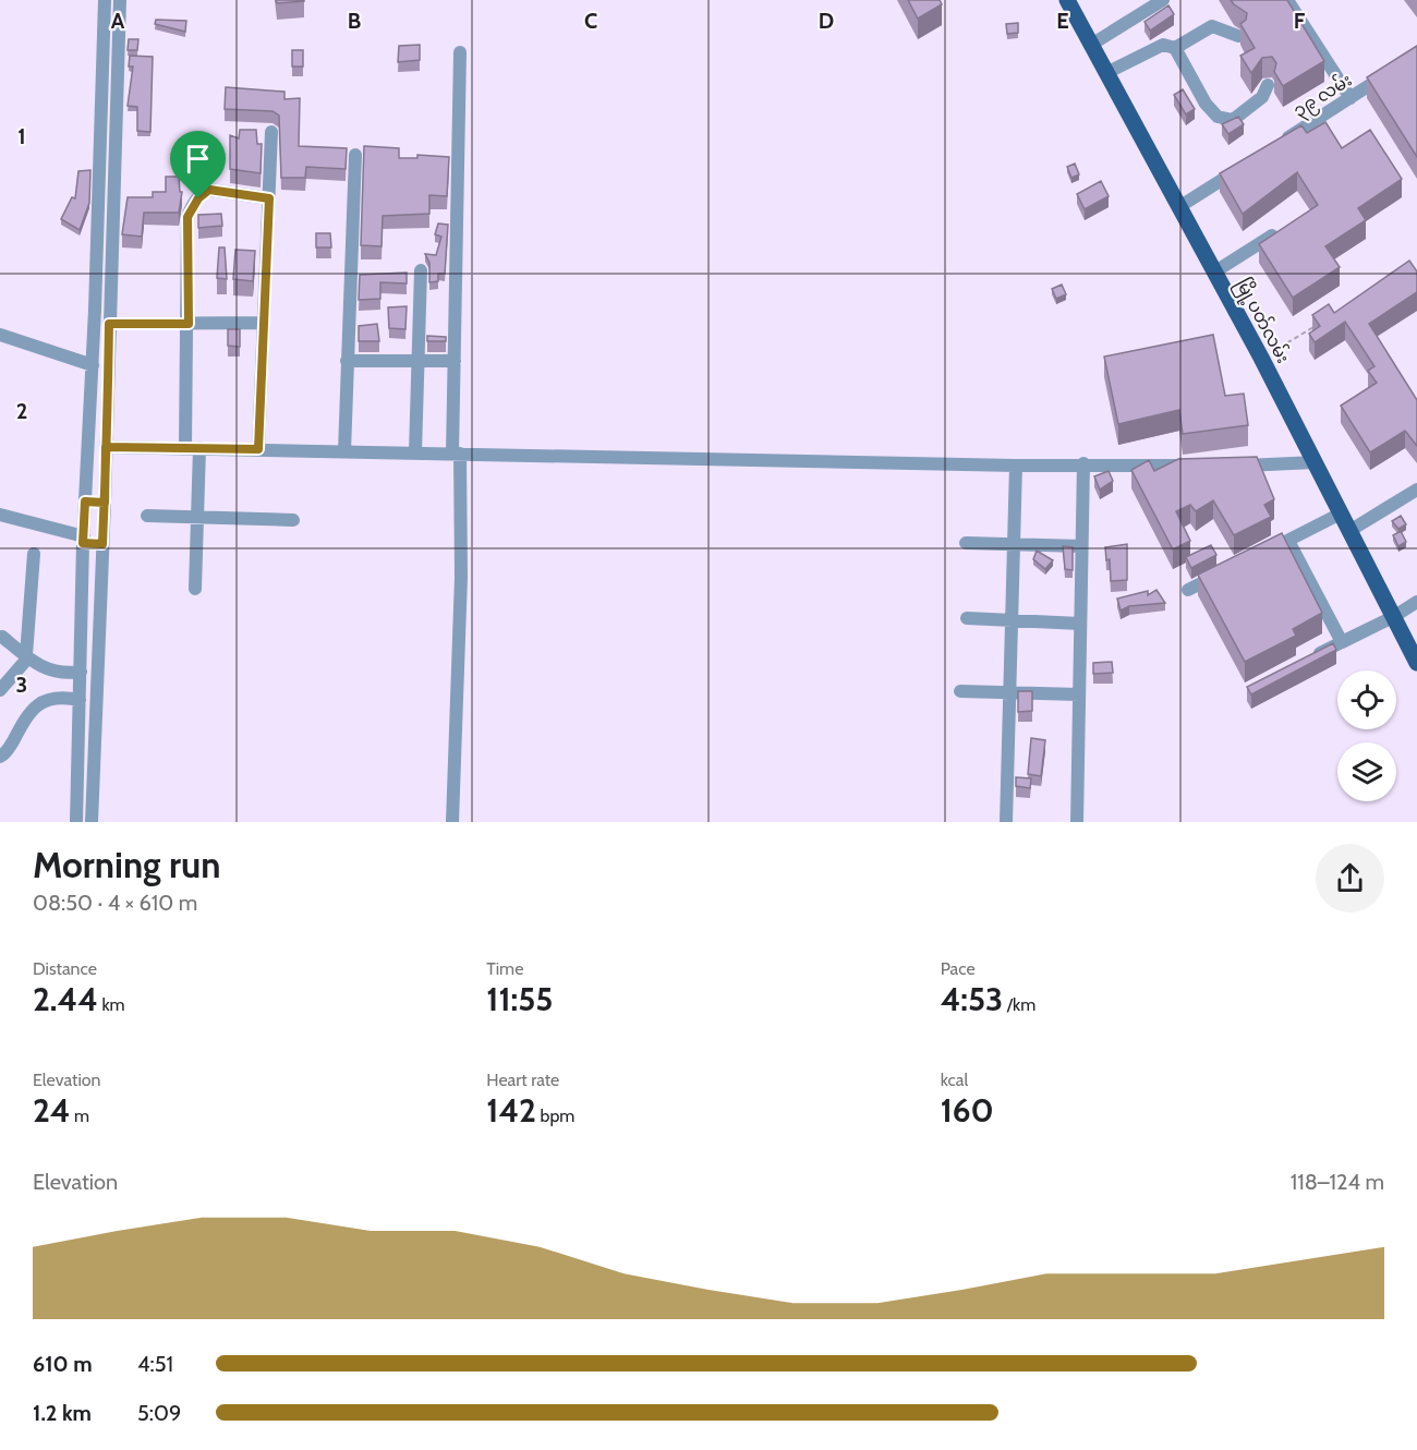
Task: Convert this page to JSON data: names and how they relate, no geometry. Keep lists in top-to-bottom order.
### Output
{
  "streets": {
    "main road": ["မြို့ပတ်လမ်း"],
    "street": ["၃၉ လမ်း"]
  },
  "page": {
    "heading": ["Morning run", "08:50 · 4 × 610 m"],
    "stats": [
      ["Distance", "2.44 km"],
      ["Time", "11:55"],
      ["Pace", "4:53 /km"],
      ["Elevation", "24 m"],
      ["Heart rate", "142 bpm"],
      ["kcal", "160"]
    ],
    "chart": ["Elevation", "118–124 m"],
    "list": [
      {
        "name": "610 m",
        "note": "4:51"
      },
      {
        "name": "1.2 km",
        "note": "5:09"
      }
    ]
  },
  "grid": {
    "columns": [
      "A",
      "B",
      "C",
      "D",
      "E",
      "F"
    ],
    "rows": ["1", "2", "3"]
  }
}
